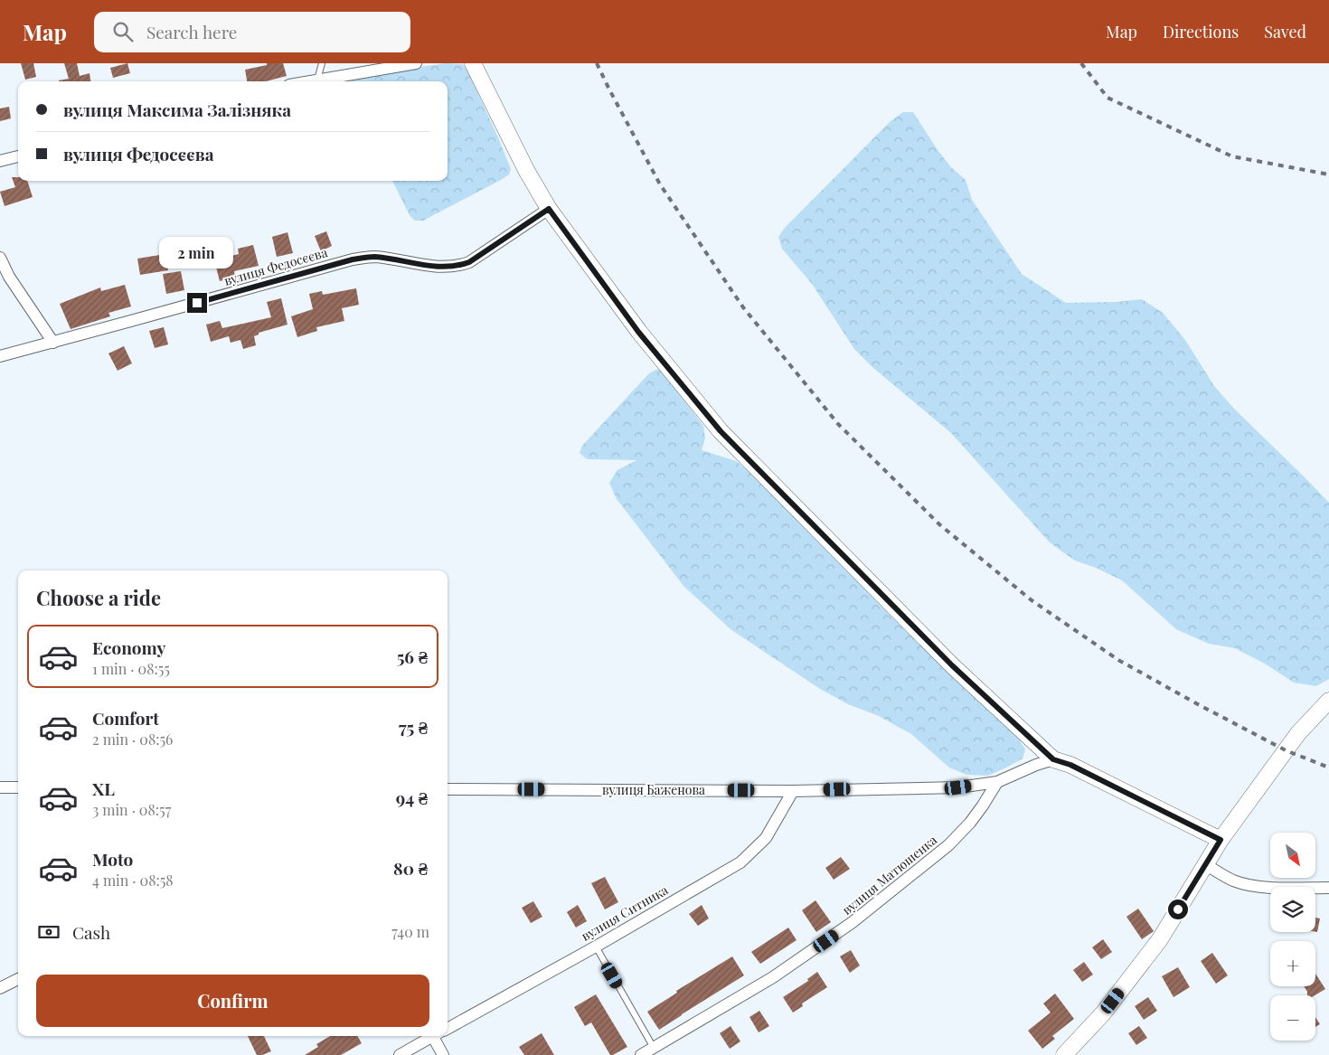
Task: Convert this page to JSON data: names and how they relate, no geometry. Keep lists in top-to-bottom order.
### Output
{
  "streets": {
    "street": [
      "вулиця Федосєєва",
      "вулиця Баженова",
      "вулиця Матюшенка",
      "вулиця Ситника"
    ]
  },
  "crossings": [
    ["вулиця Баженова", "вулиця Матюшенка"],
    ["вулиця Баженова", "вулиця Ситника"]
  ],
  "north": "bottom right",
  "page": {
    "header": "Map",
    "search": "Search here",
    "nav": ["Map", "Directions", "Saved"],
    "banner": ["вулиця Максима Залізняка", "вулиця Федосєєва"],
    "bubble": "2 min",
    "heading": "Choose a ride",
    "list": [
      {
        "name": "Economy",
        "note": "1 min · 08:55",
        "value": "56 ₴"
      },
      {
        "name": "Comfort",
        "note": "2 min · 08:56",
        "value": "75 ₴"
      },
      {
        "name": "XL",
        "note": "3 min · 08:57",
        "value": "94 ₴"
      },
      {
        "name": "Moto",
        "note": "4 min · 08:58",
        "value": "80 ₴"
      }
    ],
    "map_buttons": ["+", "−"],
    "pay": ["Cash", "740 m"],
    "buttons": "Confirm"
  }
}
